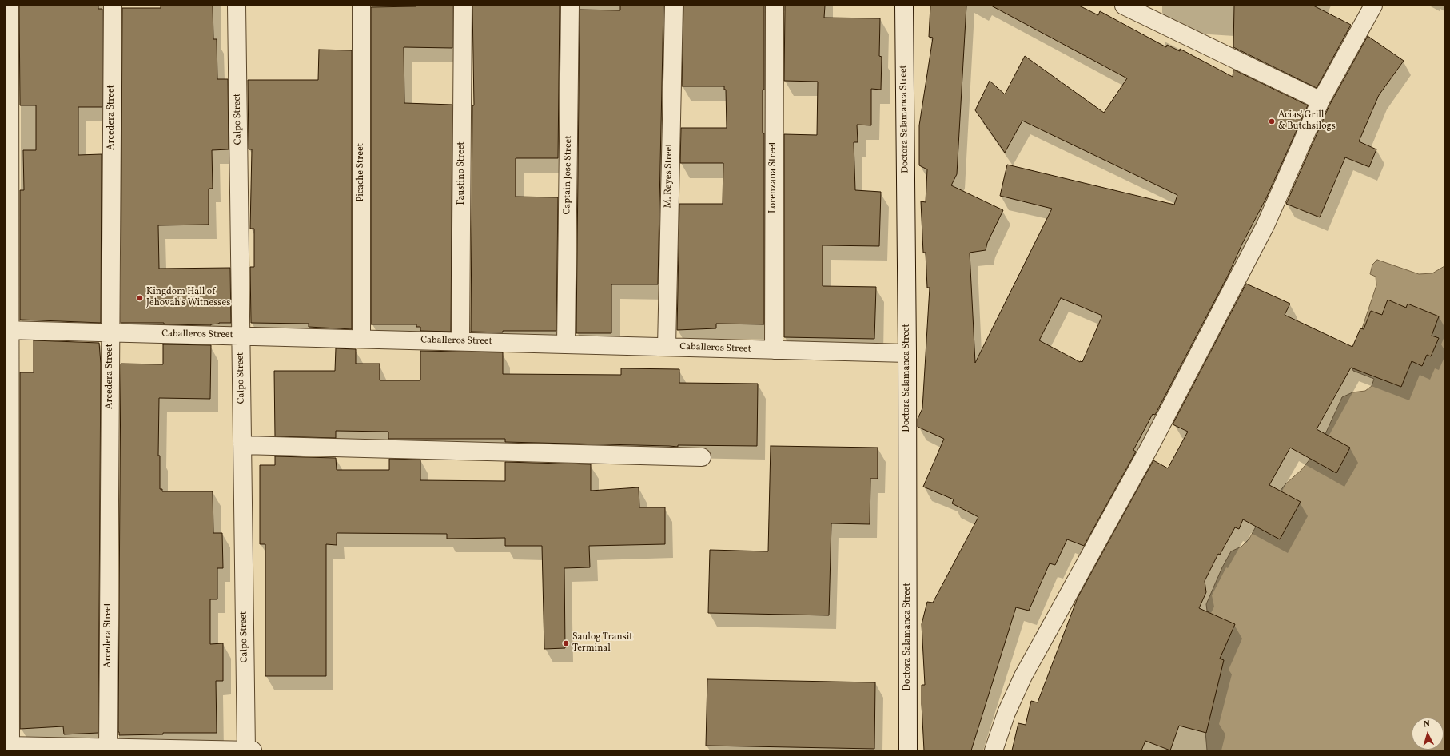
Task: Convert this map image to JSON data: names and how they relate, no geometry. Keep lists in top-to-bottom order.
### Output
{
  "streets": {
    "street": [
      "Arcedera Street",
      "Calpo Street",
      "Doctora Salamanca Street",
      "Picache Street",
      "Faustino Street",
      "Captain Jose Street",
      "M. Reyes Street",
      "Lorenzana Street",
      "Caballeros Street"
    ]
  },
  "crossings": [
    ["Arcedera Street", "Caballeros Street"],
    ["Calpo Street", "Caballeros Street"],
    ["Doctora Salamanca Street", "Caballeros Street"],
    ["Picache Street", "Caballeros Street"],
    ["Faustino Street", "Caballeros Street"],
    ["Captain Jose Street", "Caballeros Street"],
    ["M. Reyes Street", "Caballeros Street"],
    ["Lorenzana Street", "Caballeros Street"]
  ],
  "places": ["Acias' Grill & Butchsilogs", "Kingdom Hall of Jehovah's Witnesses", "Saulog Transit Terminal"],
  "north": "top"
}
